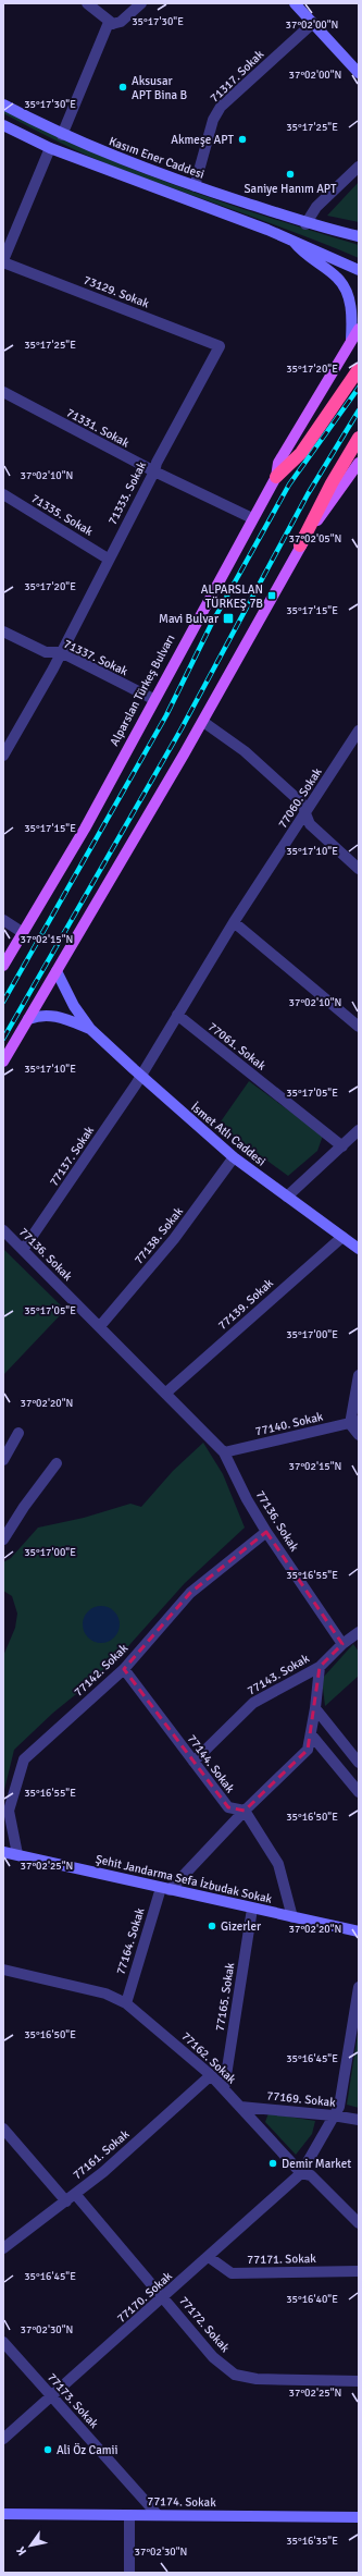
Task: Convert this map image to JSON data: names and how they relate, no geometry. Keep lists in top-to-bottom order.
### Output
{
  "streets": {
    "highway": ["Alparslan Türkeş Bulvarı"],
    "main road": [
      "Kasım Ener Caddesi",
      "İsmet Atlı Caddesi",
      "Şehit Jandarma Sefa İzbudak Sokak",
      "77174. Sokak"
    ],
    "street": [
      "71317. Sokak",
      "73129. Sokak",
      "71331. Sokak",
      "71333. Sokak",
      "71335. Sokak",
      "71337. Sokak",
      "77060. Sokak",
      "77061. Sokak",
      "77137. Sokak",
      "77138. Sokak",
      "77136. Sokak",
      "77139. Sokak",
      "77140. Sokak",
      "77142. Sokak",
      "77143. Sokak",
      "77144. Sokak",
      "77164. Sokak",
      "77165. Sokak",
      "77162. Sokak",
      "77169. Sokak",
      "77161. Sokak",
      "77171. Sokak",
      "77170. Sokak",
      "77172. Sokak",
      "77173. Sokak"
    ]
  },
  "crossings": [
    ["71317. Sokak", "Kasım Ener Caddesi"],
    ["73129. Sokak", "71333. Sokak"],
    ["71331. Sokak", "71333. Sokak"],
    ["71331. Sokak", "Alparslan Türkeş Bulvarı"],
    ["71333. Sokak", "71335. Sokak"],
    ["71333. Sokak", "71337. Sokak"],
    ["71337. Sokak", "Alparslan Türkeş Bulvarı"],
    ["77060. Sokak", "77061. Sokak"],
    ["77060. Sokak", "77137. Sokak"],
    ["77061. Sokak", "77137. Sokak"],
    ["İsmet Atlı Caddesi", "77137. Sokak"],
    ["İsmet Atlı Caddesi", "77138. Sokak"],
    ["İsmet Atlı Caddesi", "77139. Sokak"],
    ["77137. Sokak", "77136. Sokak"],
    ["77138. Sokak", "77136. Sokak"],
    ["77136. Sokak", "77139. Sokak"],
    ["77136. Sokak", "77140. Sokak"],
    ["77136. Sokak", "77142. Sokak"],
    ["77142. Sokak", "77144. Sokak"],
    ["77142. Sokak", "Şehit Jandarma Sefa İzbudak Sokak"],
    ["77143. Sokak", "77144. Sokak"],
    ["Şehit Jandarma Sefa İzbudak Sokak", "77164. Sokak"],
    ["Şehit Jandarma Sefa İzbudak Sokak", "77165. Sokak"],
    ["77164. Sokak", "77162. Sokak"],
    ["77165. Sokak", "77162. Sokak"],
    ["77162. Sokak", "77169. Sokak"],
    ["77162. Sokak", "77161. Sokak"],
    ["77162. Sokak", "77170. Sokak"],
    ["77169. Sokak", "77170. Sokak"],
    ["77161. Sokak", "77172. Sokak"],
    ["77171. Sokak", "77170. Sokak"],
    ["77170. Sokak", "77172. Sokak"],
    ["77170. Sokak", "77173. Sokak"],
    ["77173. Sokak", "77174. Sokak"]
  ],
  "places": {
    "other": [
      "Aksusar APT Bina B",
      "Akmeşe APT",
      "Saniye Hanım APT",
      "Gizerler",
      "Demir Market",
      "Ali Öz Camii"
    ],
    "transit": ["ALPARSLAN TÜRKEŞ 7B", "Mavi Bulvar"]
  },
  "north": "bottom left",
  "coordinates": [
    "35°17'30\"E",
    "37°02'00\"N",
    "35°17'25\"E",
    "35°17'20\"E",
    "37°02'10\"N",
    "37°02'05\"N",
    "35°17'15\"E",
    "35°17'10\"E",
    "37°02'15\"N",
    "35°17'05\"E",
    "35°17'00\"E",
    "37°02'20\"N",
    "35°16'55\"E",
    "35°16'50\"E",
    "37°02'25\"N",
    "35°16'45\"E",
    "35°16'40\"E",
    "37°02'30\"N",
    "35°16'35\"E"
  ]
}
